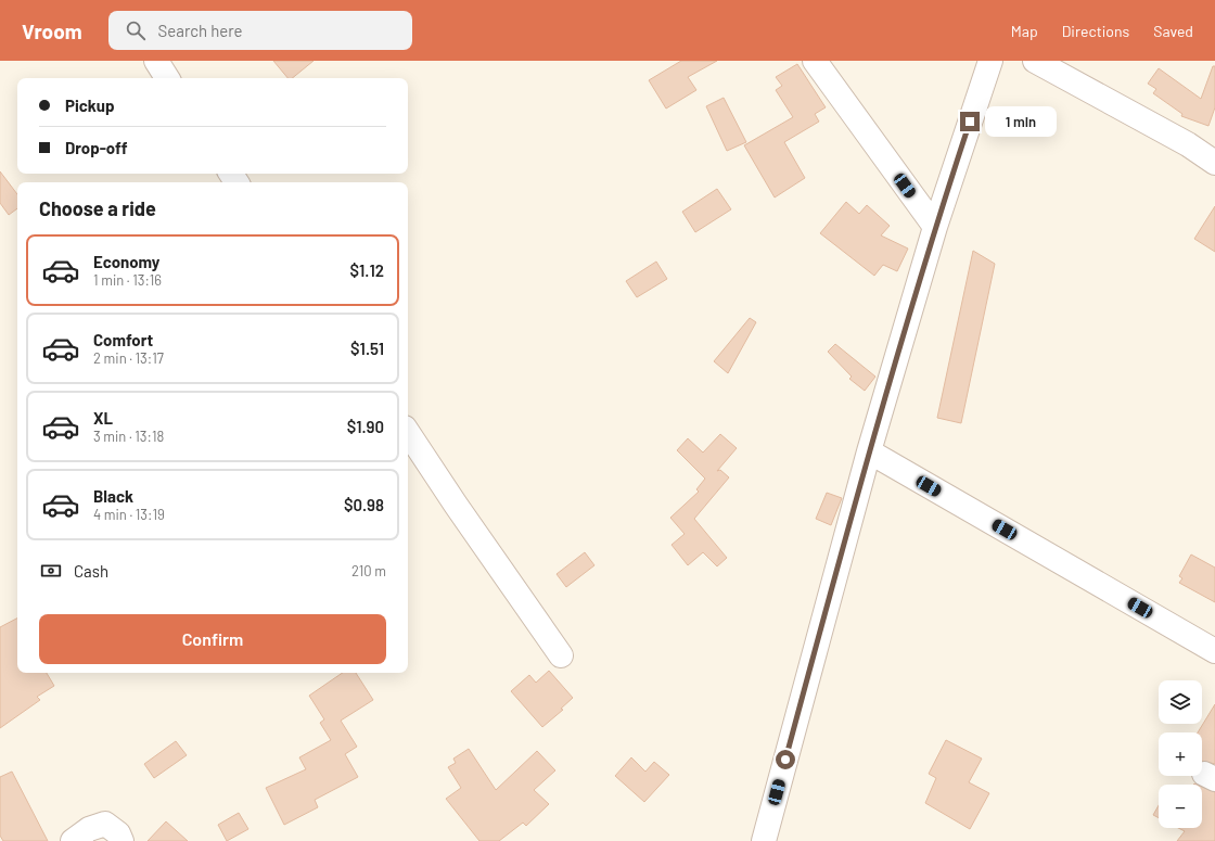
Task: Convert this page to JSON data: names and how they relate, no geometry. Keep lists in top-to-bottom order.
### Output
{
  "page": {
    "header": "Vroom",
    "search": "Search here",
    "nav": ["Map", "Directions", "Saved"],
    "banner": ["Pickup", "Drop-off"],
    "bubble": "1 min",
    "heading": "Choose a ride",
    "list": [
      {
        "name": "Economy",
        "note": "1 min · 13:16",
        "value": "$1.12"
      },
      {
        "name": "Comfort",
        "note": "2 min · 13:17",
        "value": "$1.51"
      },
      {
        "name": "XL",
        "note": "3 min · 13:18",
        "value": "$1.90"
      },
      {
        "name": "Black",
        "note": "4 min · 13:19",
        "value": "$0.98"
      }
    ],
    "pay": ["Cash", "210 m"],
    "buttons": "Confirm",
    "map_buttons": ["+", "−"]
  }
}
